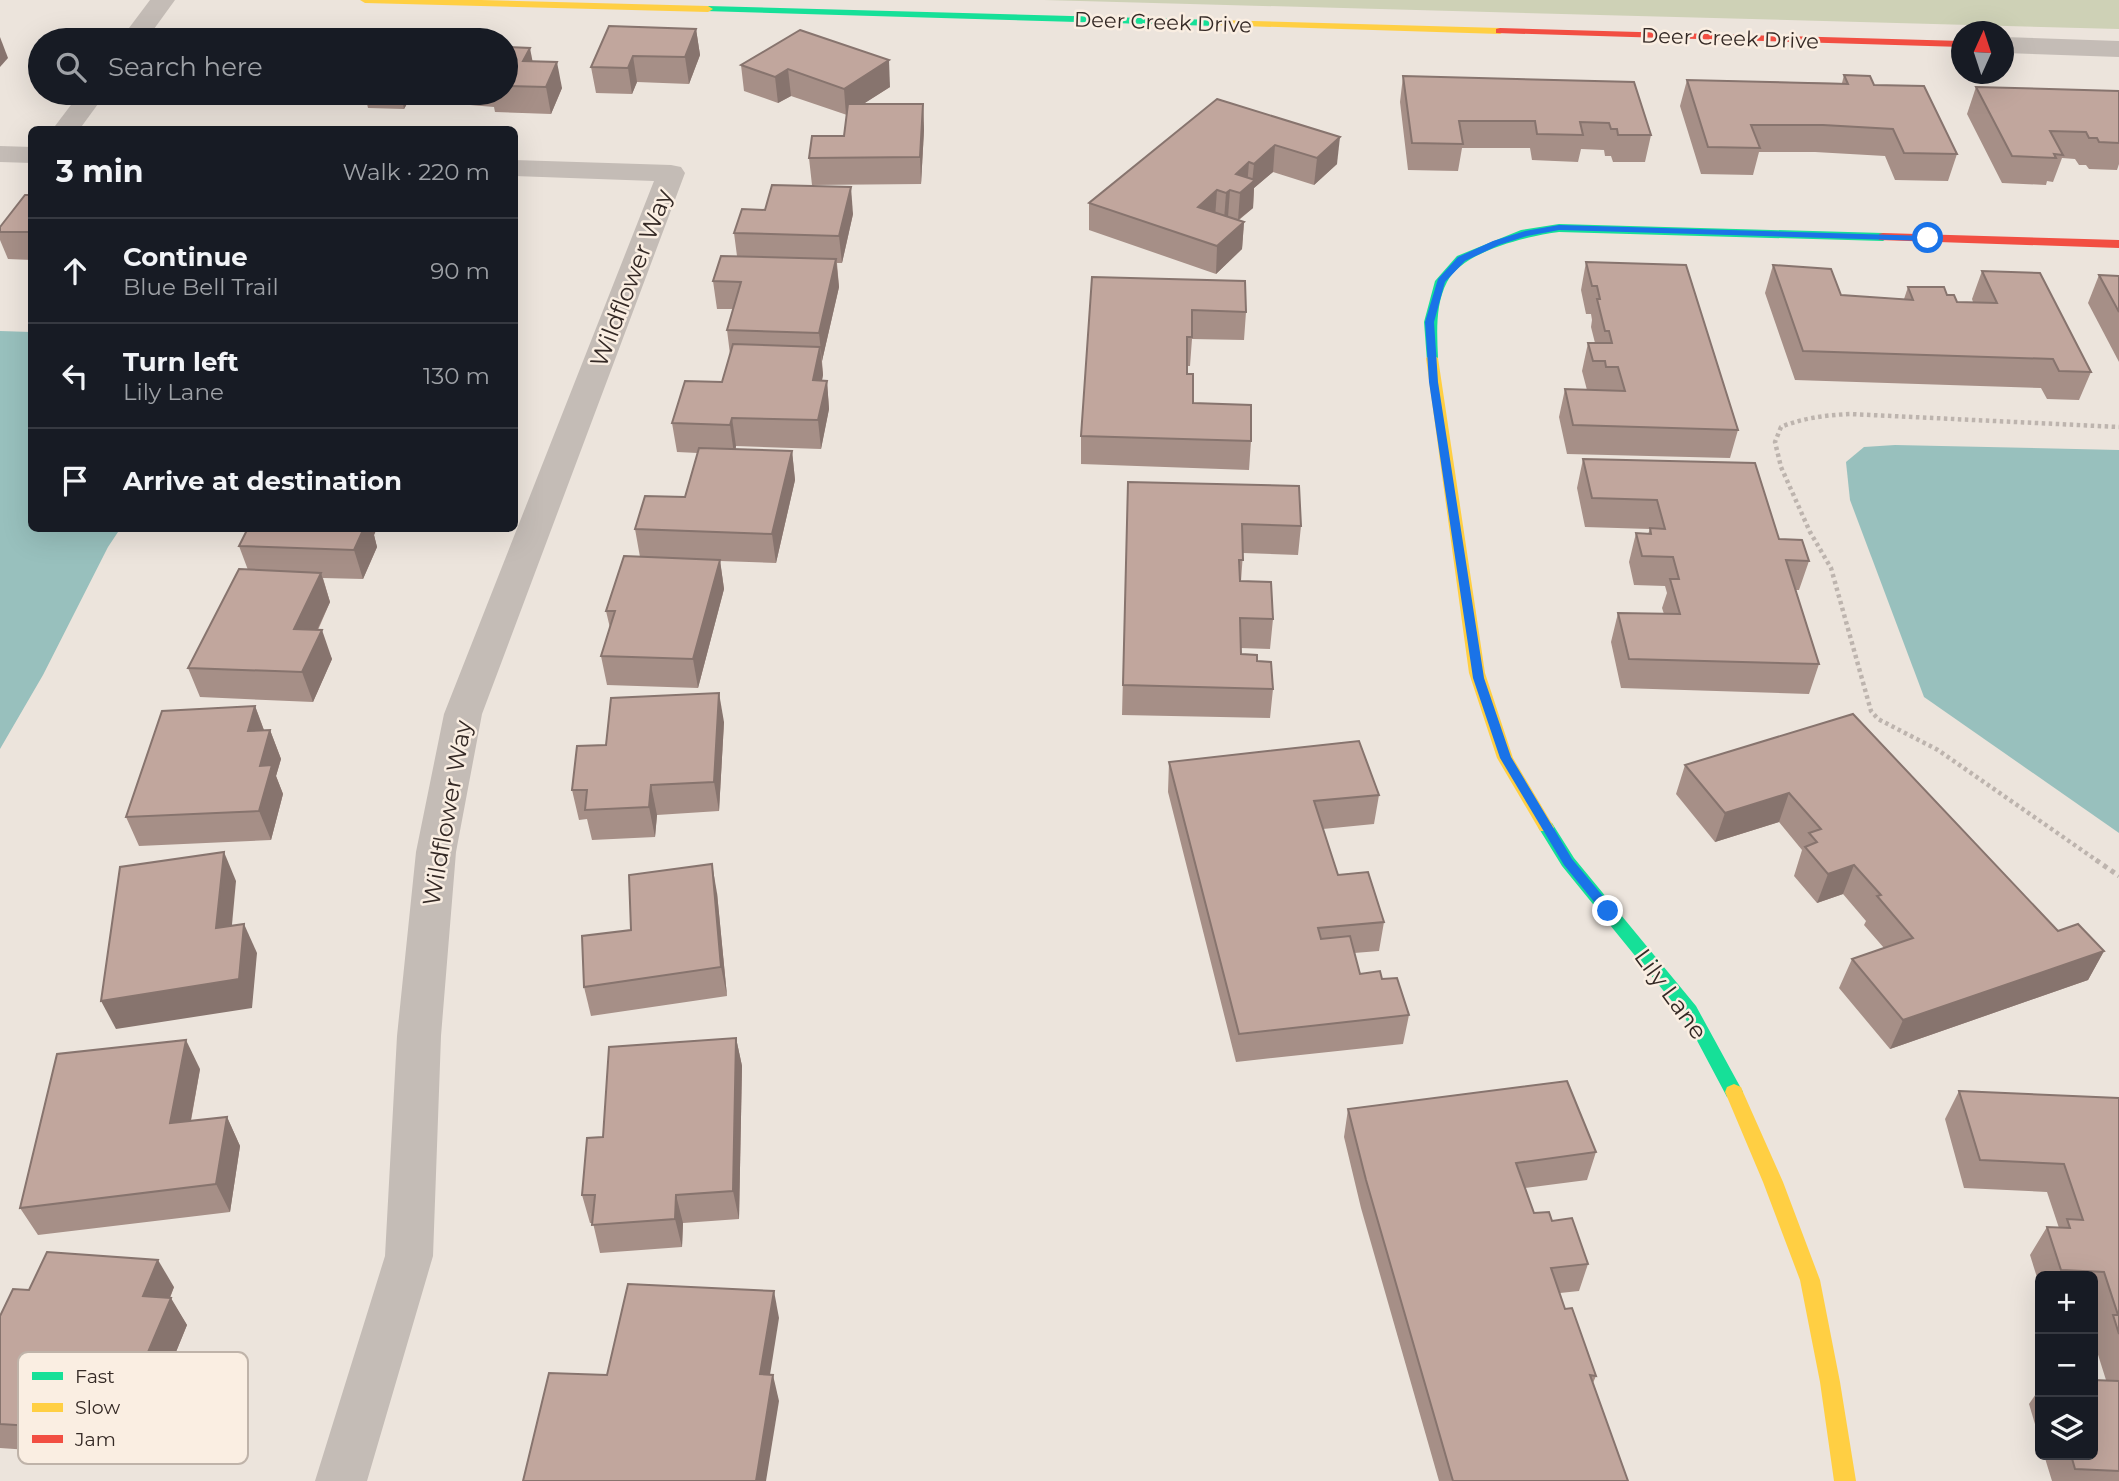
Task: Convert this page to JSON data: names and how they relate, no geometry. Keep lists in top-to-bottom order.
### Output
{
  "streets": {
    "street": ["Deer Creek Drive", "Wildflower Way", "Lily Lane"]
  },
  "legend": ["Fast", "Slow", "Jam"],
  "north": "top",
  "page": {
    "search": "Search here",
    "heading": ["3 min", "Walk · 220 m"],
    "list": [
      ["Continue", "Blue Bell Trail", "90 m"],
      ["Turn left", "Lily Lane", "130 m"],
      "Arrive at destination"
    ],
    "map_buttons": ["+", "−"]
  }
}
